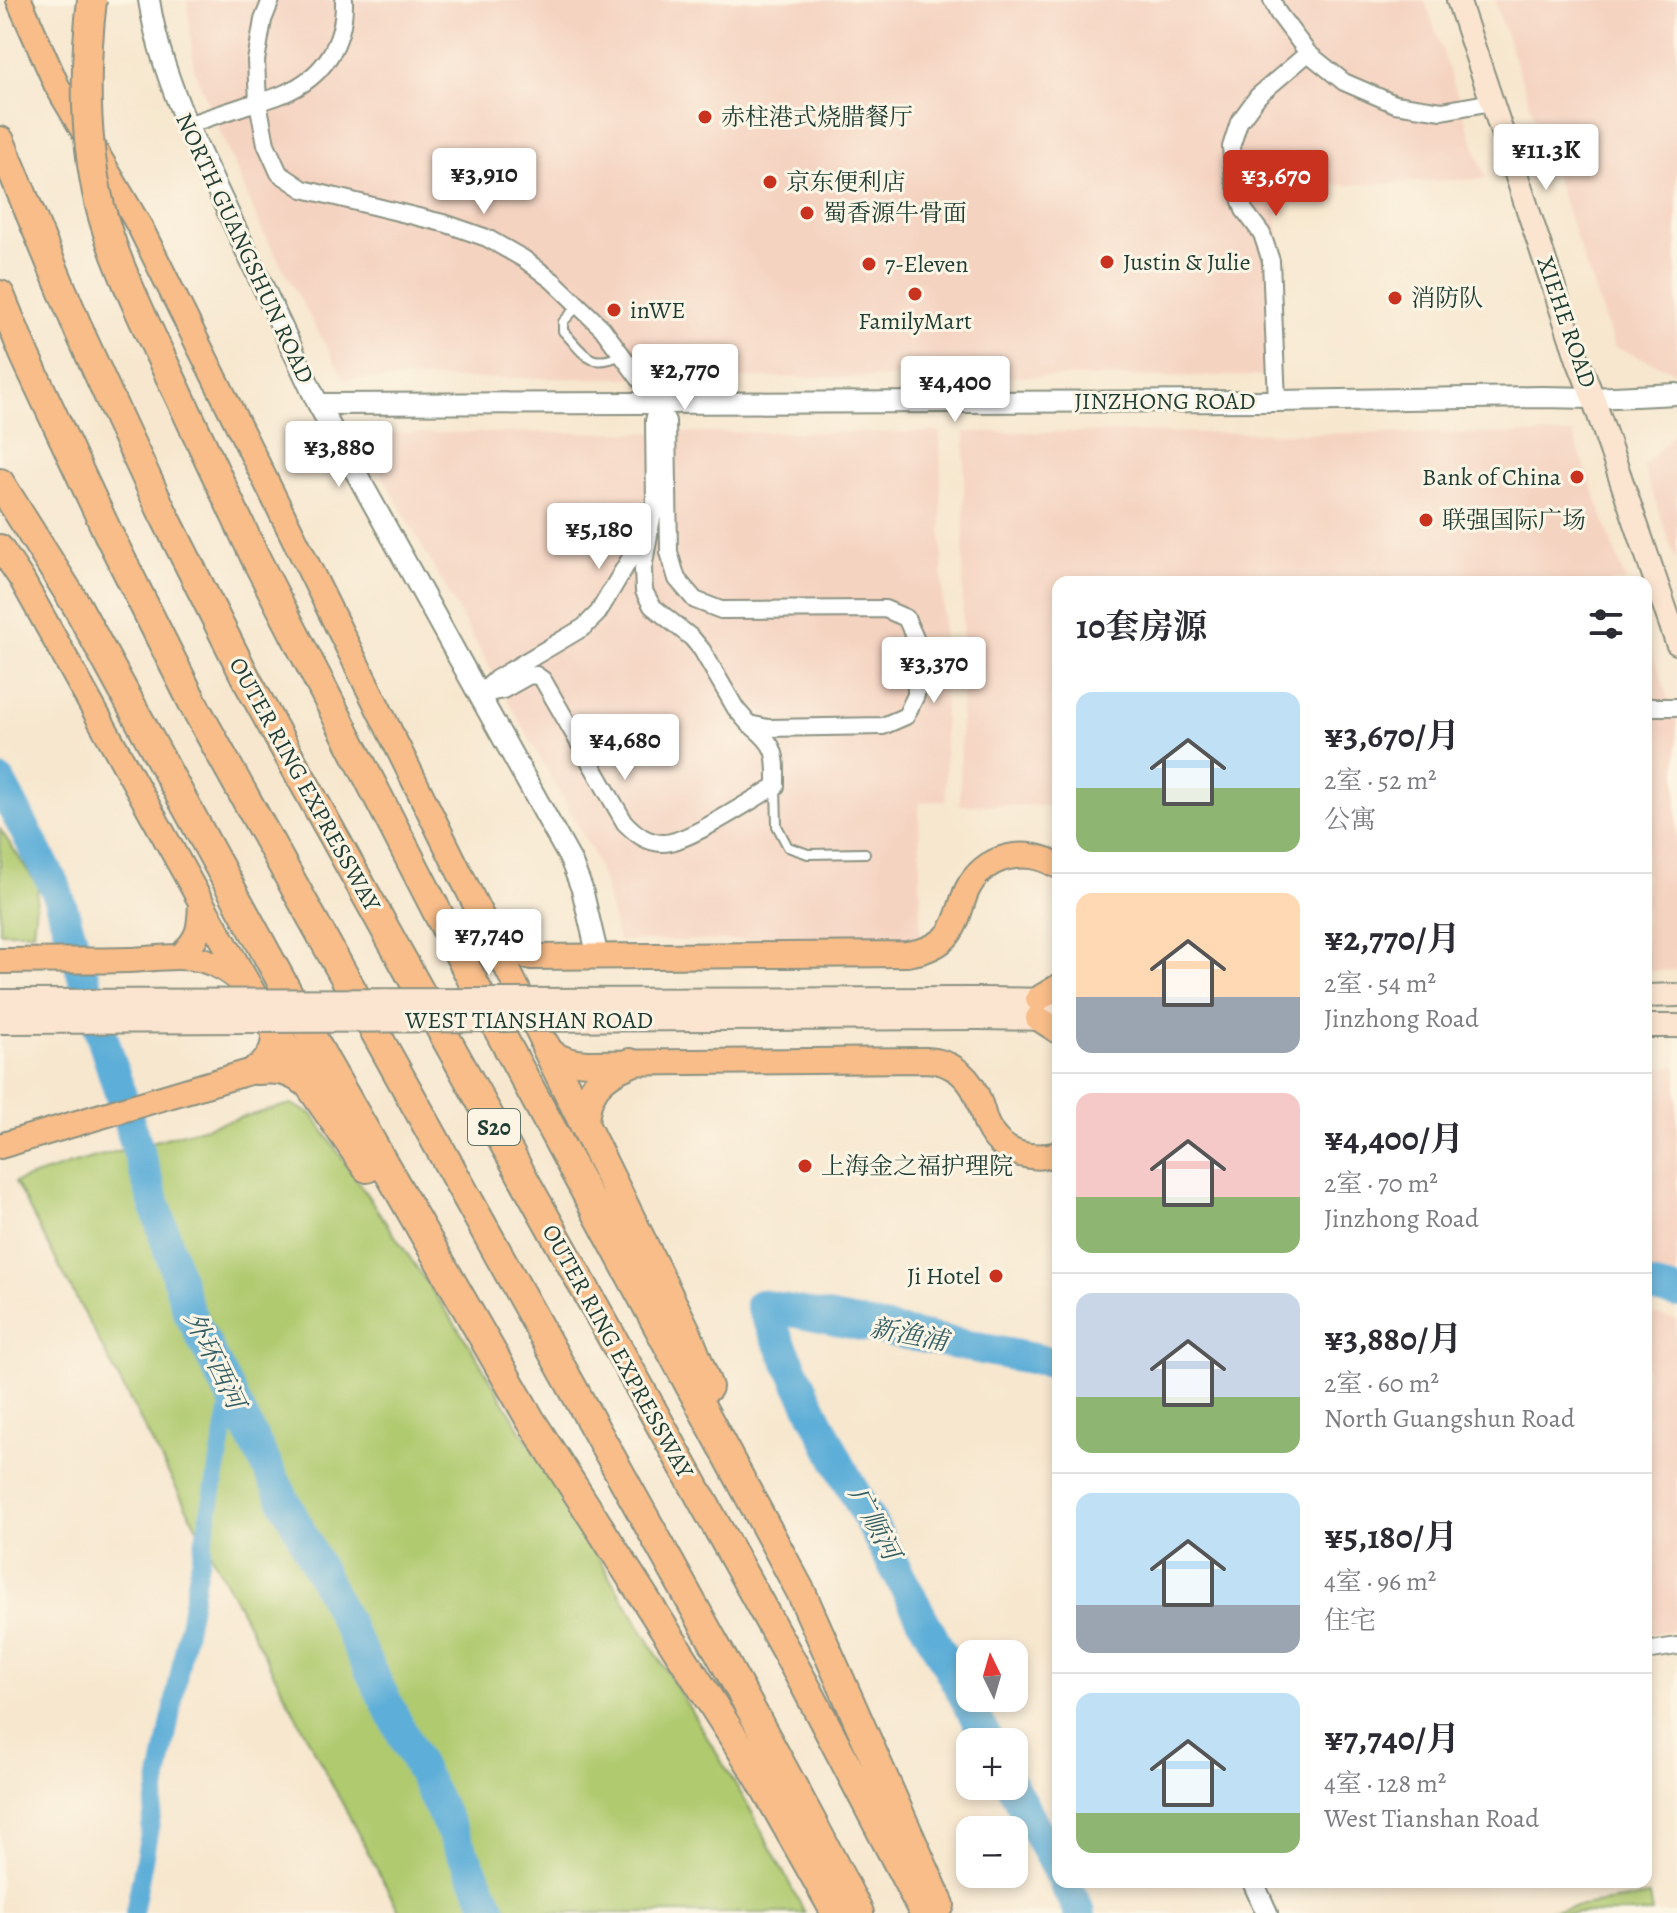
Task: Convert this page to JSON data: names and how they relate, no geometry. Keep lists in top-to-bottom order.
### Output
{
  "streets": {
    "highway": ["OUTER RING EXPRESSWAY", "S20"],
    "main road": ["XIEHE ROAD", "WEST TIANSHAN ROAD"],
    "street": ["NORTH GUANGSHUN ROAD", "JINZHONG ROAD"]
  },
  "crossings": [
    ["NORTH GUANGSHUN ROAD", "JINZHONG ROAD"],
    ["XIEHE ROAD", "JINZHONG ROAD"]
  ],
  "water": ["新渔浦", "外环西河", "广顺河"],
  "places": [
    "赤柱港式烧腊餐厅",
    "京东便利店",
    "蜀香源牛骨面",
    "Justin & Julie",
    "7-Eleven",
    "FamilyMart",
    "消防队",
    "inWE",
    "Bank of China",
    "联强国际广场",
    "上海金之福护理院",
    "Ji Hotel"
  ],
  "north": "top",
  "page": {
    "price": [
      "¥11.3K",
      "¥3,910",
      "¥3,670",
      "¥2,770",
      "¥4,400",
      "¥3,880",
      "¥5,180",
      "¥3,370",
      "¥4,680",
      "¥7,740"
    ],
    "heading": "10套房源",
    "list": [
      {
        "name": "¥3,670/月",
        "note": "2室 · 52 m² · 公寓"
      },
      {
        "name": "¥2,770/月",
        "note": "2室 · 54 m² · Jinzhong Road"
      },
      {
        "name": "¥4,400/月",
        "note": "2室 · 70 m² · Jinzhong Road"
      },
      {
        "name": "¥3,880/月",
        "note": "2室 · 60 m² · North Guangshun Road"
      },
      {
        "name": "¥5,180/月",
        "note": "4室 · 96 m² · 住宅"
      },
      {
        "name": "¥7,740/月",
        "note": "4室 · 128 m² · West Tianshan Road"
      }
    ],
    "map_buttons": ["+", "−"]
  }
}
